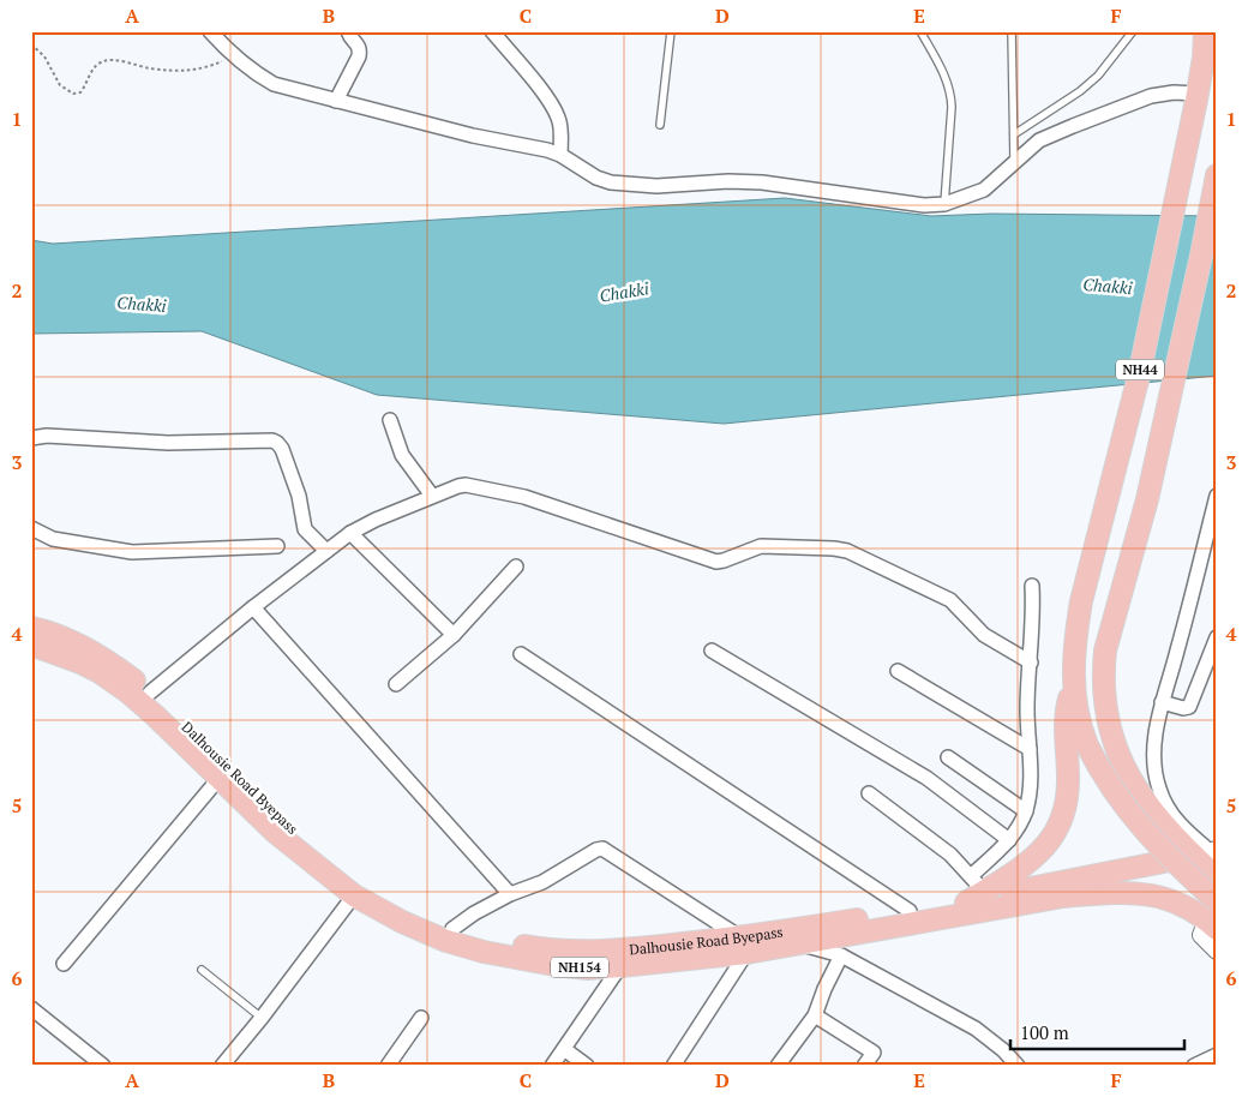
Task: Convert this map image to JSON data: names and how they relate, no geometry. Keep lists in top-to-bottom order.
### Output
{
  "streets": {
    "highway": ["NH44", "Dalhousie Road Byepass", "NH154"]
  },
  "crossings": [
    ["NH44", "Dalhousie Road Byepass"],
    ["NH44", "NH154"],
    ["Dalhousie Road Byepass", "NH154"]
  ],
  "water": ["Chakki"],
  "scale_bar": "100 m",
  "grid": {
    "columns": [
      "A",
      "B",
      "C",
      "D",
      "E",
      "F"
    ],
    "rows": [
      "1",
      "2",
      "3",
      "4",
      "5",
      "6"
    ]
  }
}
